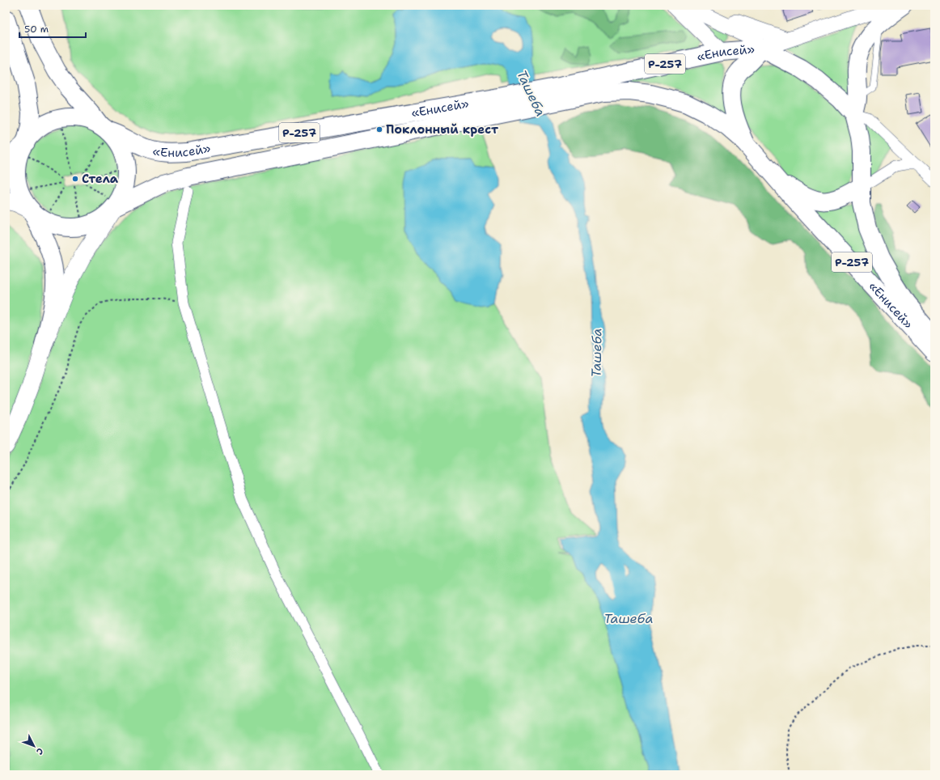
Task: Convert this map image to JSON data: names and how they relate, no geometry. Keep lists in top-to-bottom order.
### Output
{
  "streets": {
    "highway": ["«Енисей»", "Р-257"]
  },
  "water": ["Ташеба"],
  "places": ["Поклонный крест", "Стела"],
  "scale_bar": "50 m",
  "north": "bottom right"
}
